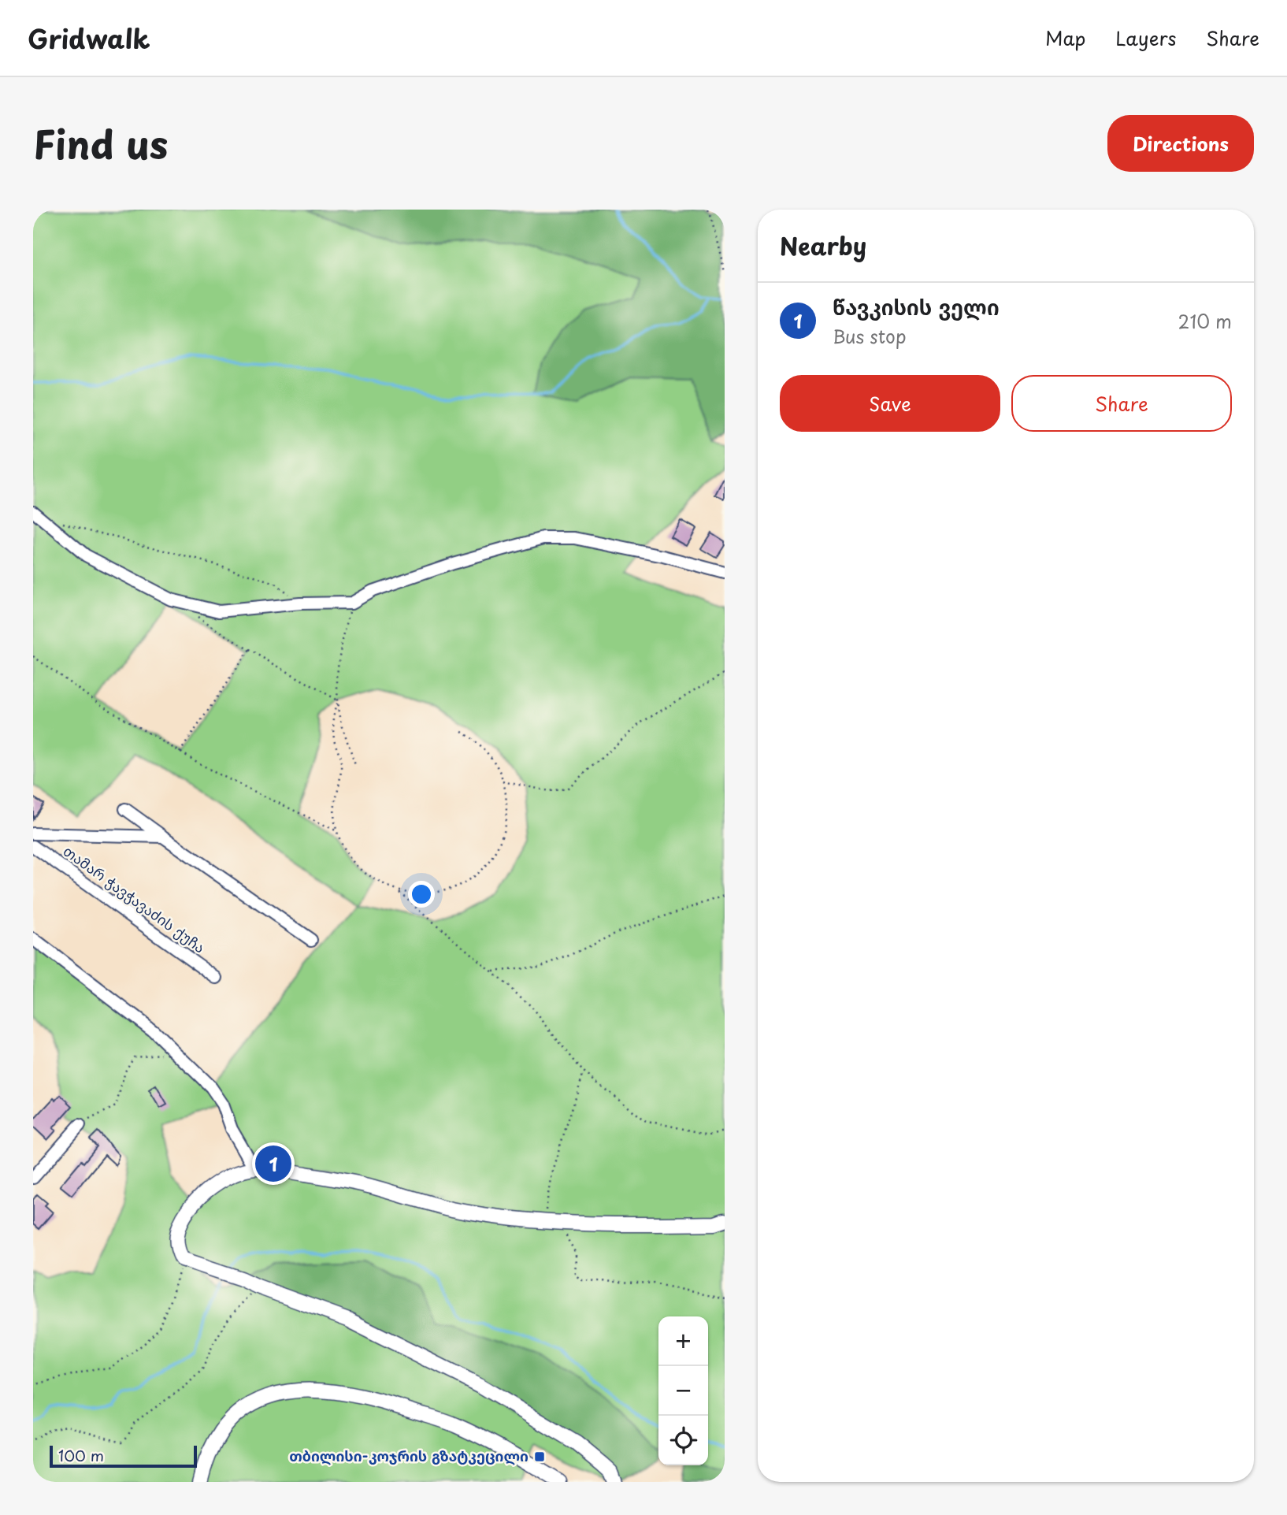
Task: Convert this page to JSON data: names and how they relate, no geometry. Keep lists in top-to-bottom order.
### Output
{
  "streets": {
    "street": ["თამარ ჭავჭავაძის ქუჩა"]
  },
  "places": {
    "transit": ["თბილისი-კოჯრის გზატკეცილი"]
  },
  "scale_bar": "100 m",
  "page": {
    "header": "Gridwalk",
    "nav": ["Map", "Layers", "Share"],
    "title": "Find us",
    "buttons": [
      "Directions",
      ["Save", "Share"]
    ],
    "heading": "Nearby",
    "list": [
      {
        "mark": "1",
        "name": "წავკისის ველი",
        "note": "Bus stop",
        "value": "210 m"
      }
    ],
    "pins": "1",
    "map_buttons": ["+", "−"],
    "scale": "100 m"
  }
}
